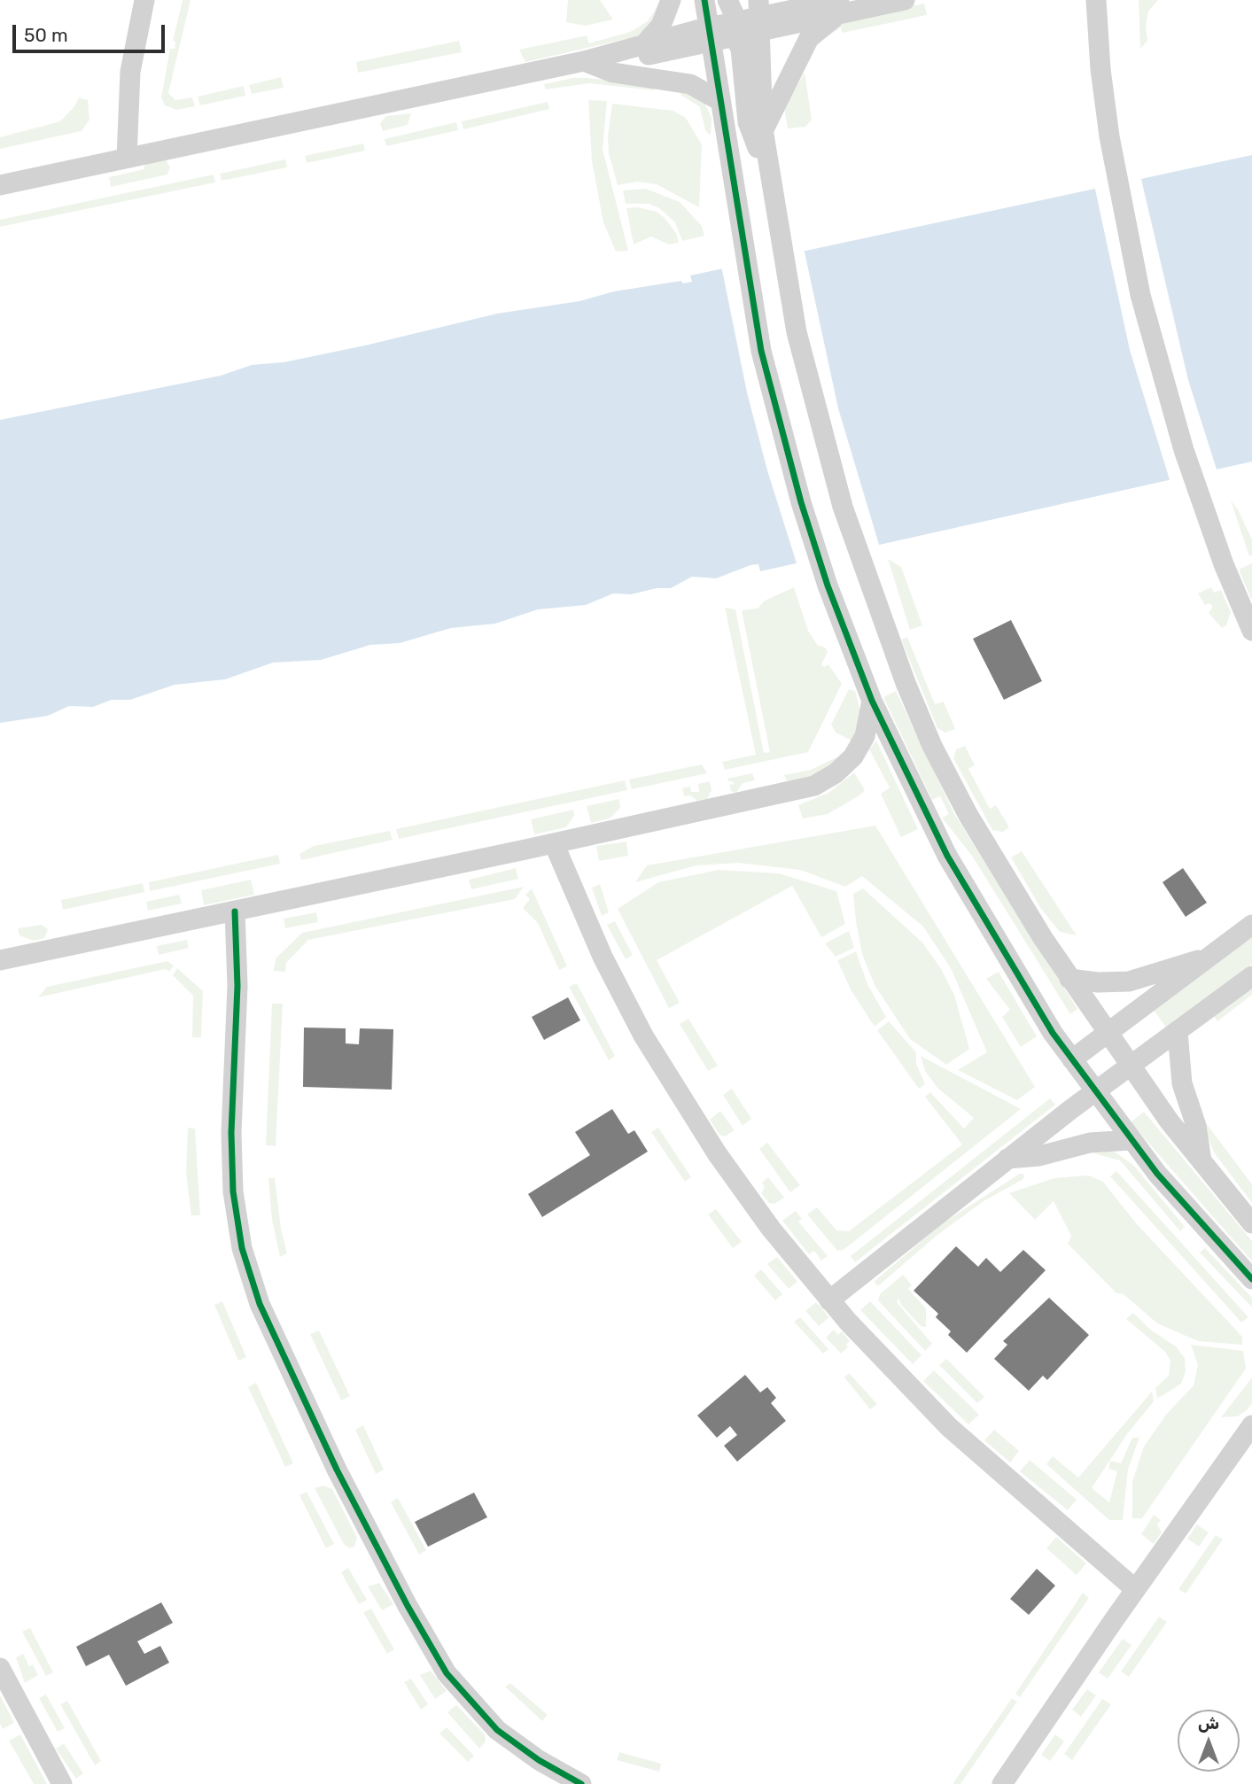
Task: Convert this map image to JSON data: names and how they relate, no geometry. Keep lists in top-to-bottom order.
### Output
{
  "scale_bar": "50 m",
  "north": "top"
}
